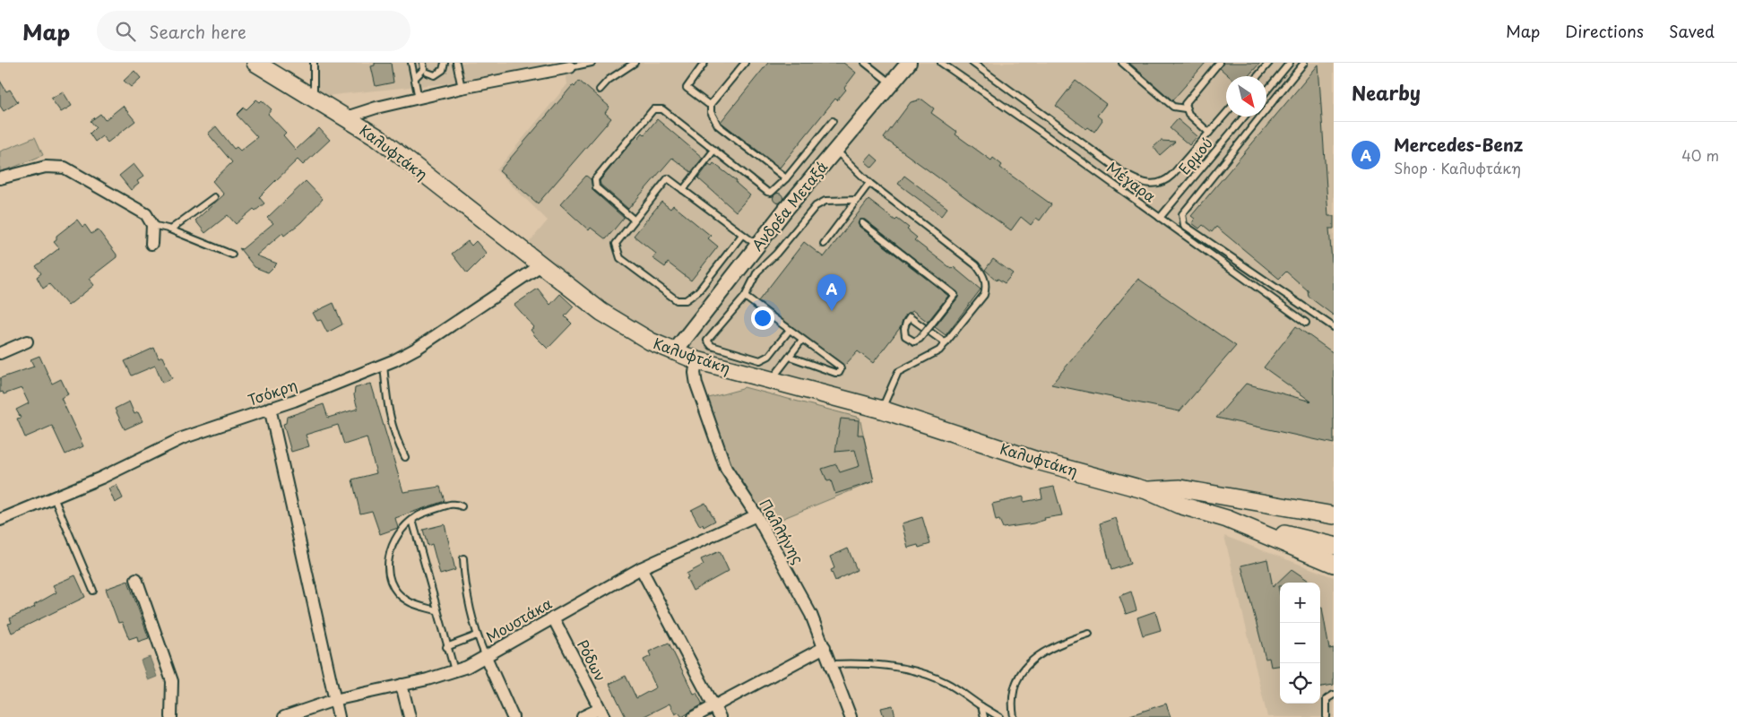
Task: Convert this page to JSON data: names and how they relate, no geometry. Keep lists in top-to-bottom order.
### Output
{
  "streets": {
    "main road": ["Καλυφτάκη"],
    "street": [
      "Ανδρέα Μεταξά",
      "Τσόκρη",
      "Παλλήνης",
      "Μουστάκα",
      "Ρόδων"
    ],
    "lane": ["Ερμού", "Μέγαρα"]
  },
  "crossings": [
    ["Καλυφτάκη", "Ανδρέα Μεταξά"],
    ["Καλυφτάκη", "Τσόκρη"],
    ["Καλυφτάκη", "Παλλήνης"],
    ["Ερμού", "Μέγαρα"],
    ["Παλλήνης", "Μουστάκα"],
    ["Μουστάκα", "Ρόδων"]
  ],
  "north": "bottom right",
  "page": {
    "header": "Map",
    "search": "Search here",
    "nav": ["Map", "Directions", "Saved"],
    "heading": "Nearby",
    "list": [
      {
        "mark": "A",
        "name": "Mercedes-Benz",
        "note": "Shop · Καλυφτάκη",
        "value": "40 m"
      }
    ],
    "pins": "A",
    "map_buttons": ["+", "−"]
  }
}
